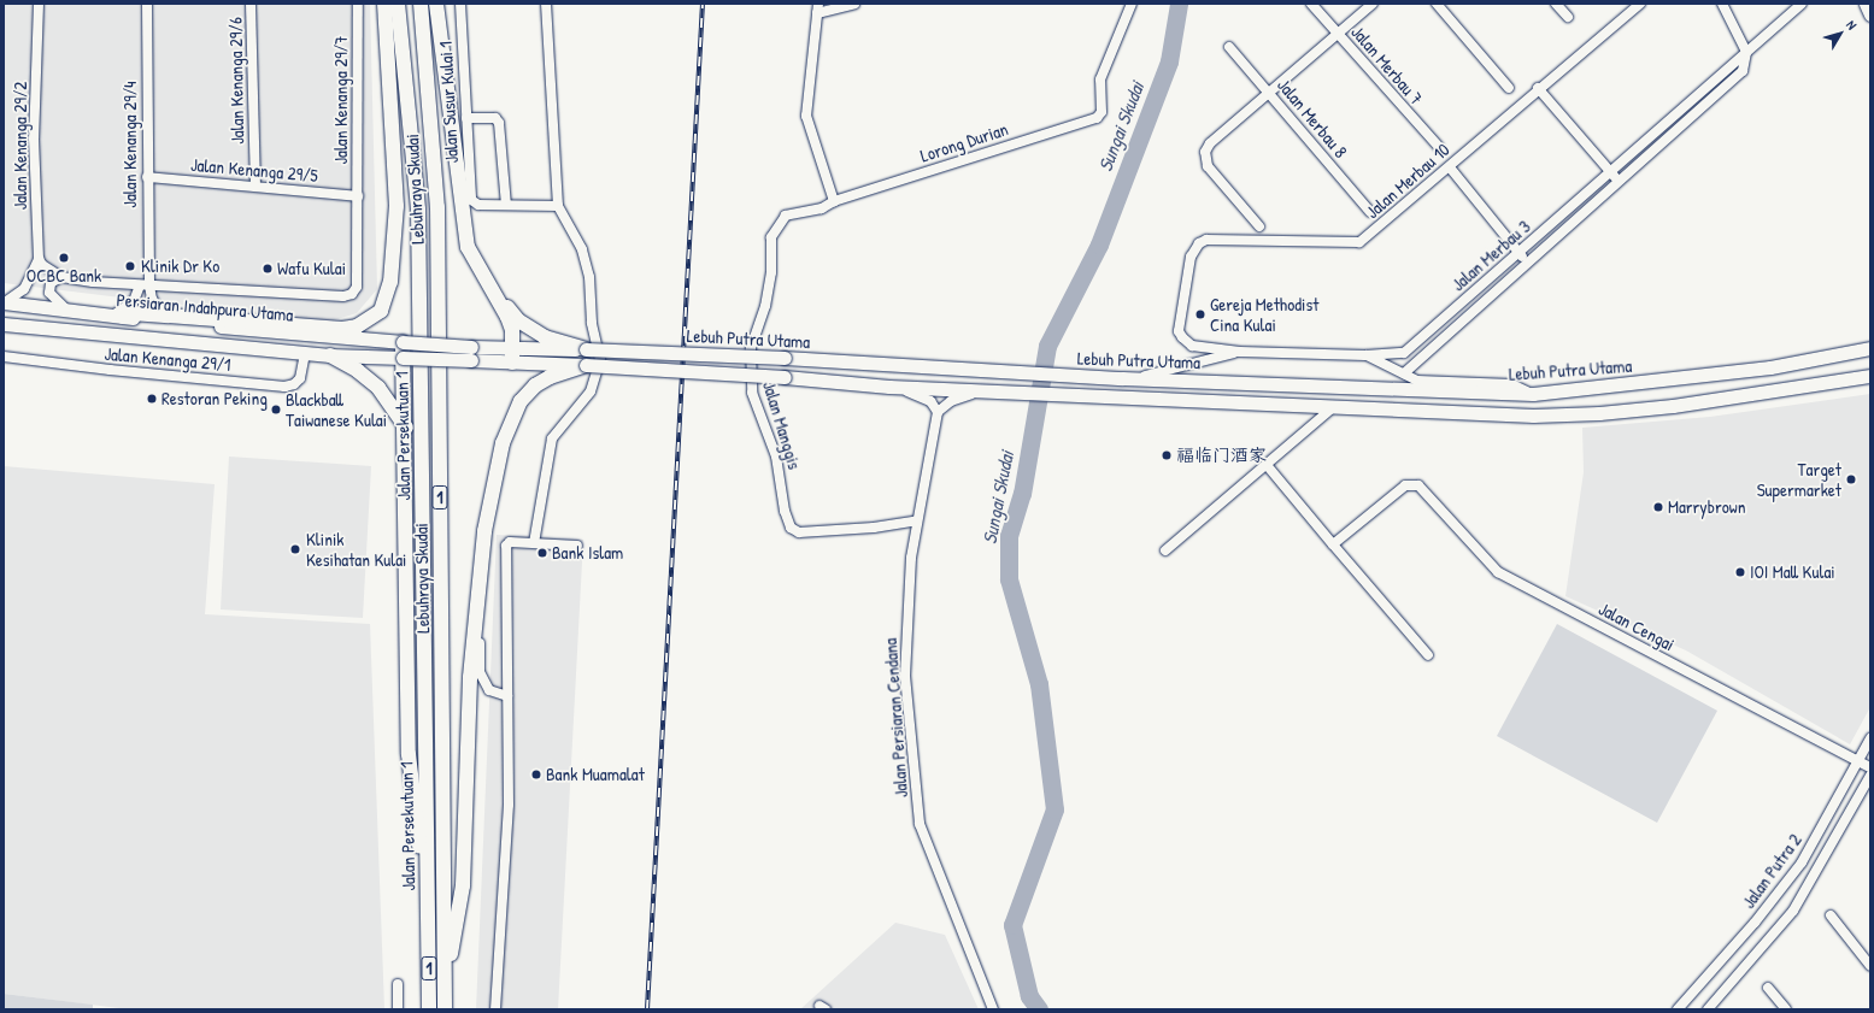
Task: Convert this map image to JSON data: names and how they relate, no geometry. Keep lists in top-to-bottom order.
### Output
{
  "streets": {
    "highway": ["Lebuhraya Skudai", "Jalan Persekutuan 1", "1"],
    "main road": ["Persiaran Indahpura Utama", "Lebuh Putra Utama"],
    "street": [
      "Jalan Merbau 7",
      "Jalan Kenanga 29/6",
      "Jalan Kenanga 29/7",
      "Jalan Susur Kulai 1",
      "Jalan Merbau 8",
      "Lorong Durian",
      "Jalan Kenanga 29/4",
      "Jalan Kenanga 29/2",
      "Jalan Kenanga 29/5",
      "Jalan Merbau 10",
      "Jalan Merbau 3",
      "Jalan Kenanga 29/1",
      "Jalan Manggis",
      "Jalan Cengai",
      "Jalan Persiaran Cendana",
      "Jalan Putra 2"
    ]
  },
  "crossings": [
    ["Jalan Kenanga 29/6", "Jalan Kenanga 29/5"],
    ["Jalan Kenanga 29/7", "Jalan Kenanga 29/4"],
    ["Jalan Kenanga 29/7", "Jalan Kenanga 29/5"],
    ["Lorong Durian", "Jalan Manggis"],
    ["Jalan Kenanga 29/4", "Jalan Kenanga 29/5"],
    ["Jalan Merbau 10", "Jalan Merbau 3"],
    ["Persiaran Indahpura Utama", "Lebuh Putra Utama"],
    ["Persiaran Indahpura Utama", "Jalan Kenanga 29/1"],
    ["Jalan Manggis", "Jalan Persiaran Cendana"],
    ["Jalan Persekutuan 1", "1"],
    ["Jalan Cengai", "Jalan Putra 2"]
  ],
  "water": ["Sungai Skudai"],
  "places": [
    "OCBC Bank",
    "Klinik Dr Ko",
    "Wafu Kulai",
    "Gereja Methodist Cina Kulai",
    "Restoran Peking",
    "Blackball Taiwanese Kulai",
    "福临门酒家",
    "Target Supermarket",
    "Marrybrown",
    "Klinik Kesihatan Kulai",
    "Bank Islam",
    "IOI Mall Kulai",
    "Bank Muamalat"
  ],
  "north": "top right"
}
